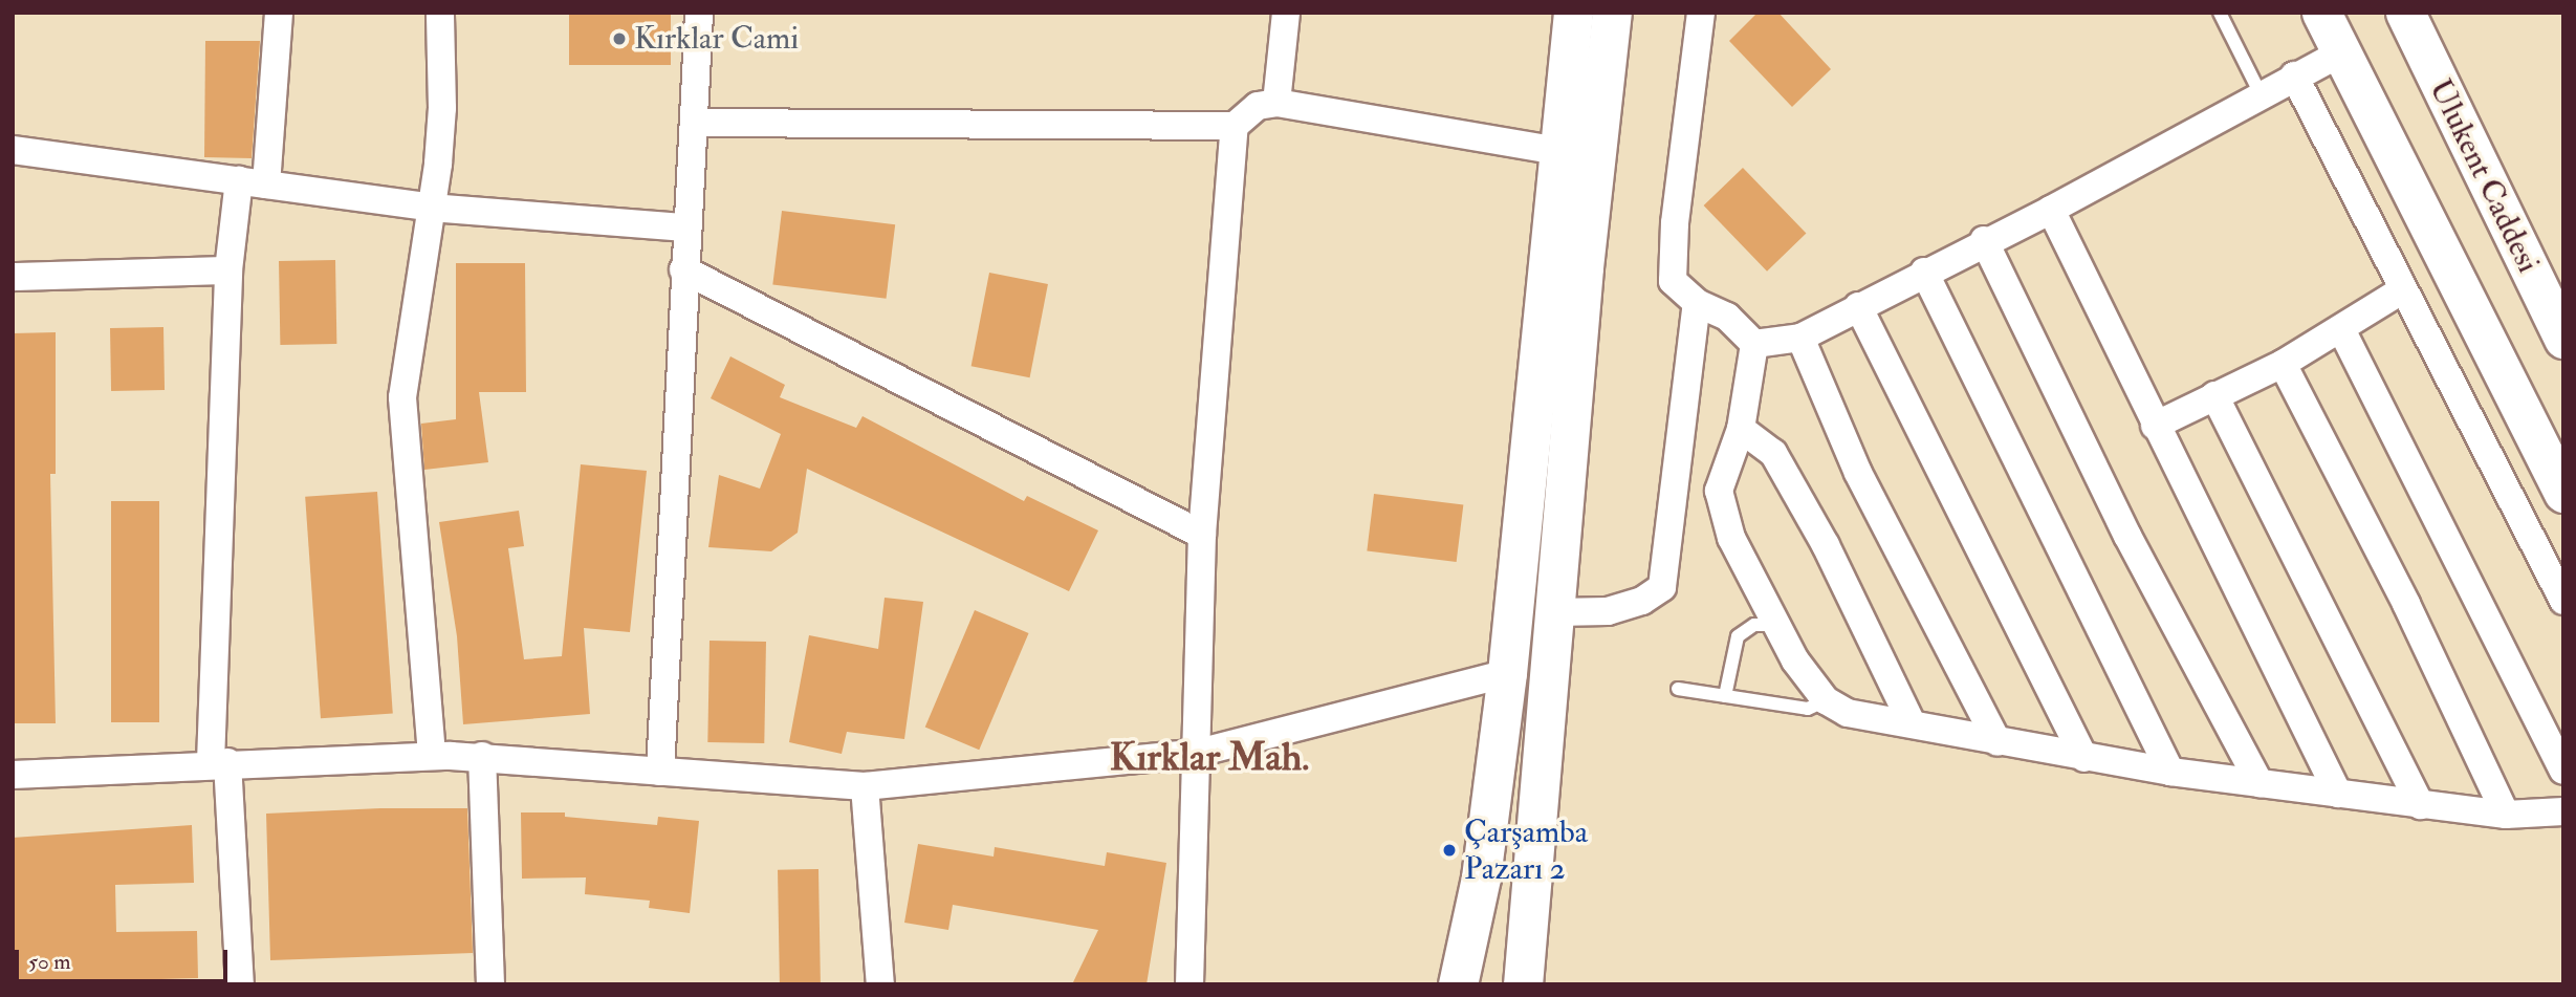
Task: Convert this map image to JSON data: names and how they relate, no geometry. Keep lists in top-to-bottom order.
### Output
{
  "streets": {
    "main road": ["Ulukent Caddesi"]
  },
  "districts": ["Kırklar Mah."],
  "places": ["Kırklar Cami", "Çarşamba Pazarı 2"],
  "scale_bar": "50 m"
}
